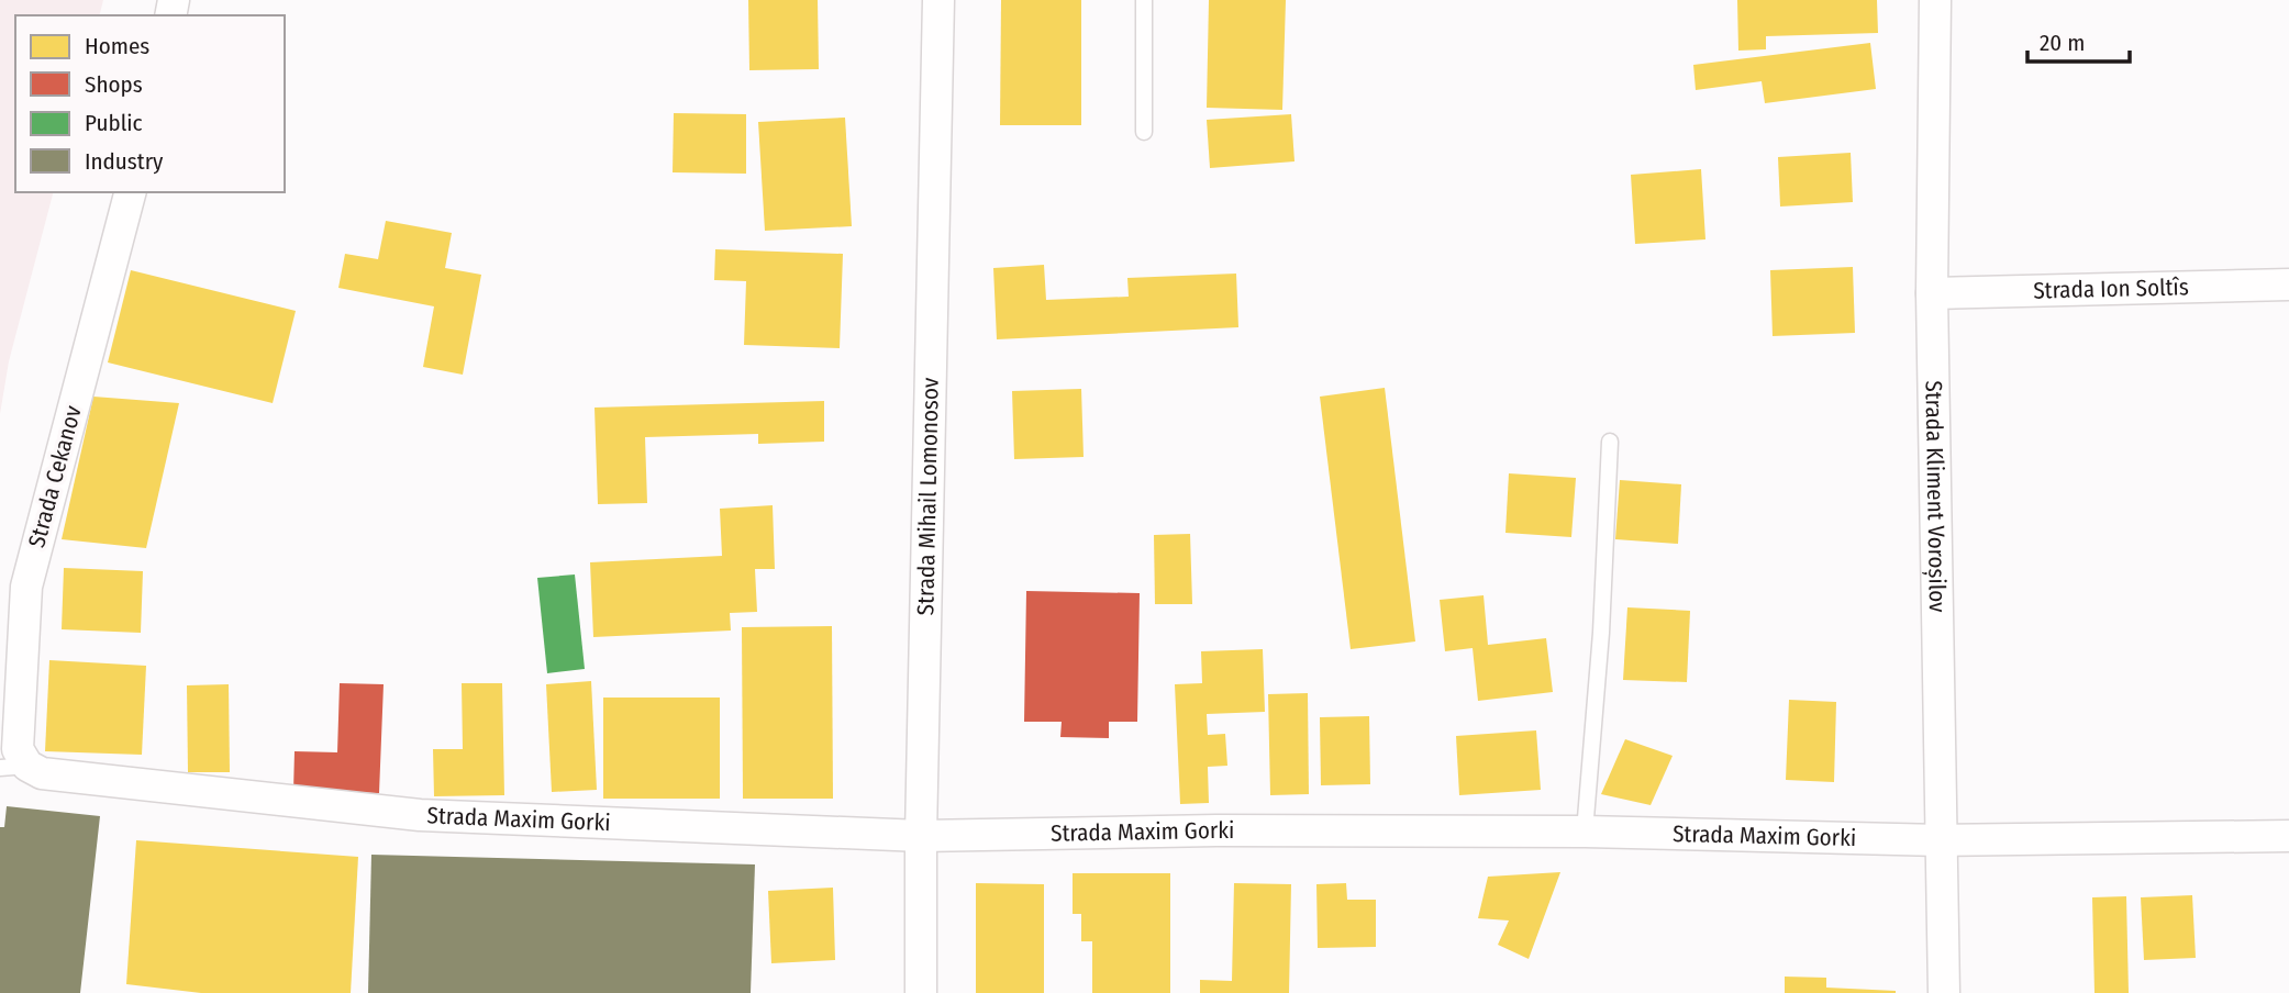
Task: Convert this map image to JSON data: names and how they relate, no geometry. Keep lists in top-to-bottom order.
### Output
{
  "streets": {
    "street": [
      "Strada Ion Soltîs",
      "Strada Cekanov",
      "Strada Mihail Lomonosov",
      "Strada Kliment Voroșilov",
      "Strada Maxim Gorki"
    ]
  },
  "crossings": [
    ["Strada Ion Soltîs", "Strada Kliment Voroșilov"],
    ["Strada Cekanov", "Strada Maxim Gorki"],
    ["Strada Mihail Lomonosov", "Strada Maxim Gorki"],
    ["Strada Kliment Voroșilov", "Strada Maxim Gorki"]
  ],
  "legend": [
    "Homes",
    "Shops",
    "Public",
    "Industry"
  ],
  "scale_bar": "20 m"
}
